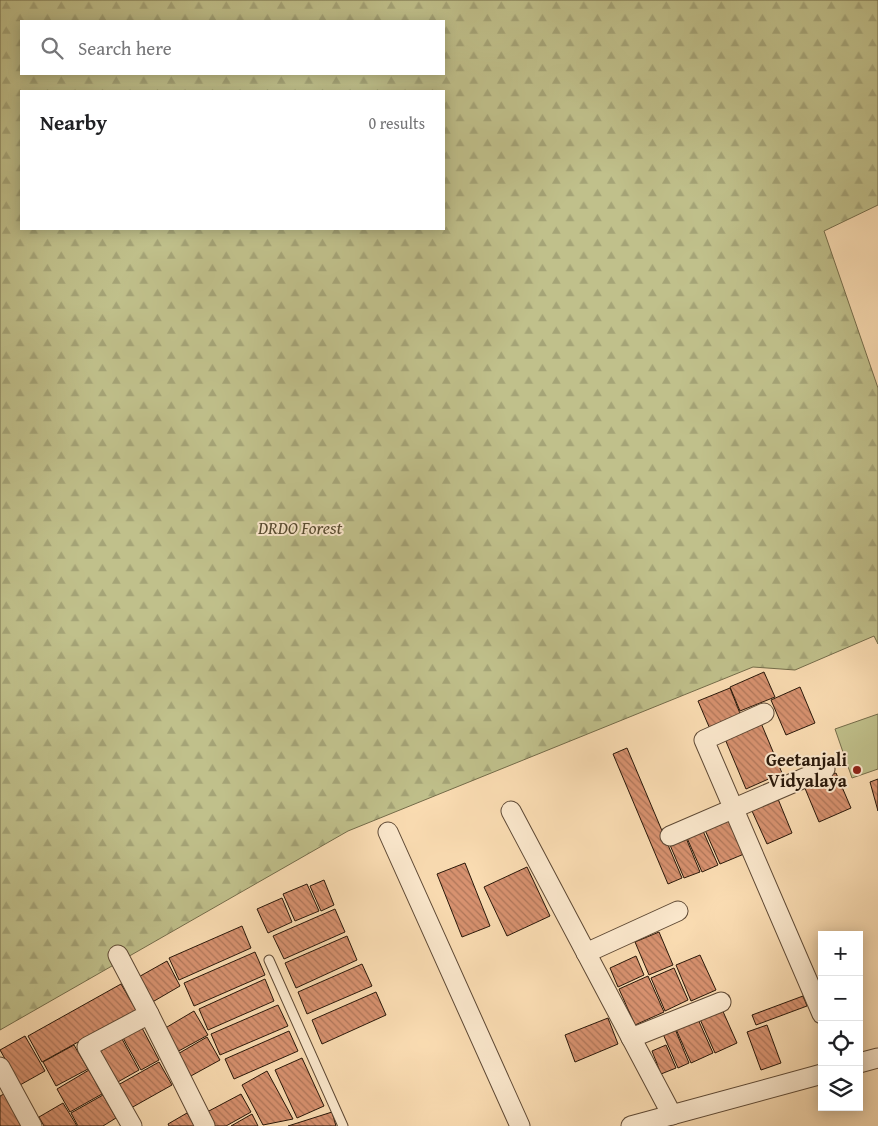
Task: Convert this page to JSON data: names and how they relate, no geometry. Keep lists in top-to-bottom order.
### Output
{
  "parks": ["DRDO Forest"],
  "places": ["Geetanjali Vidyalaya"],
  "page": {
    "search": "Search here",
    "heading": ["Nearby", "0 results"],
    "map_buttons": ["+", "−"]
  }
}
